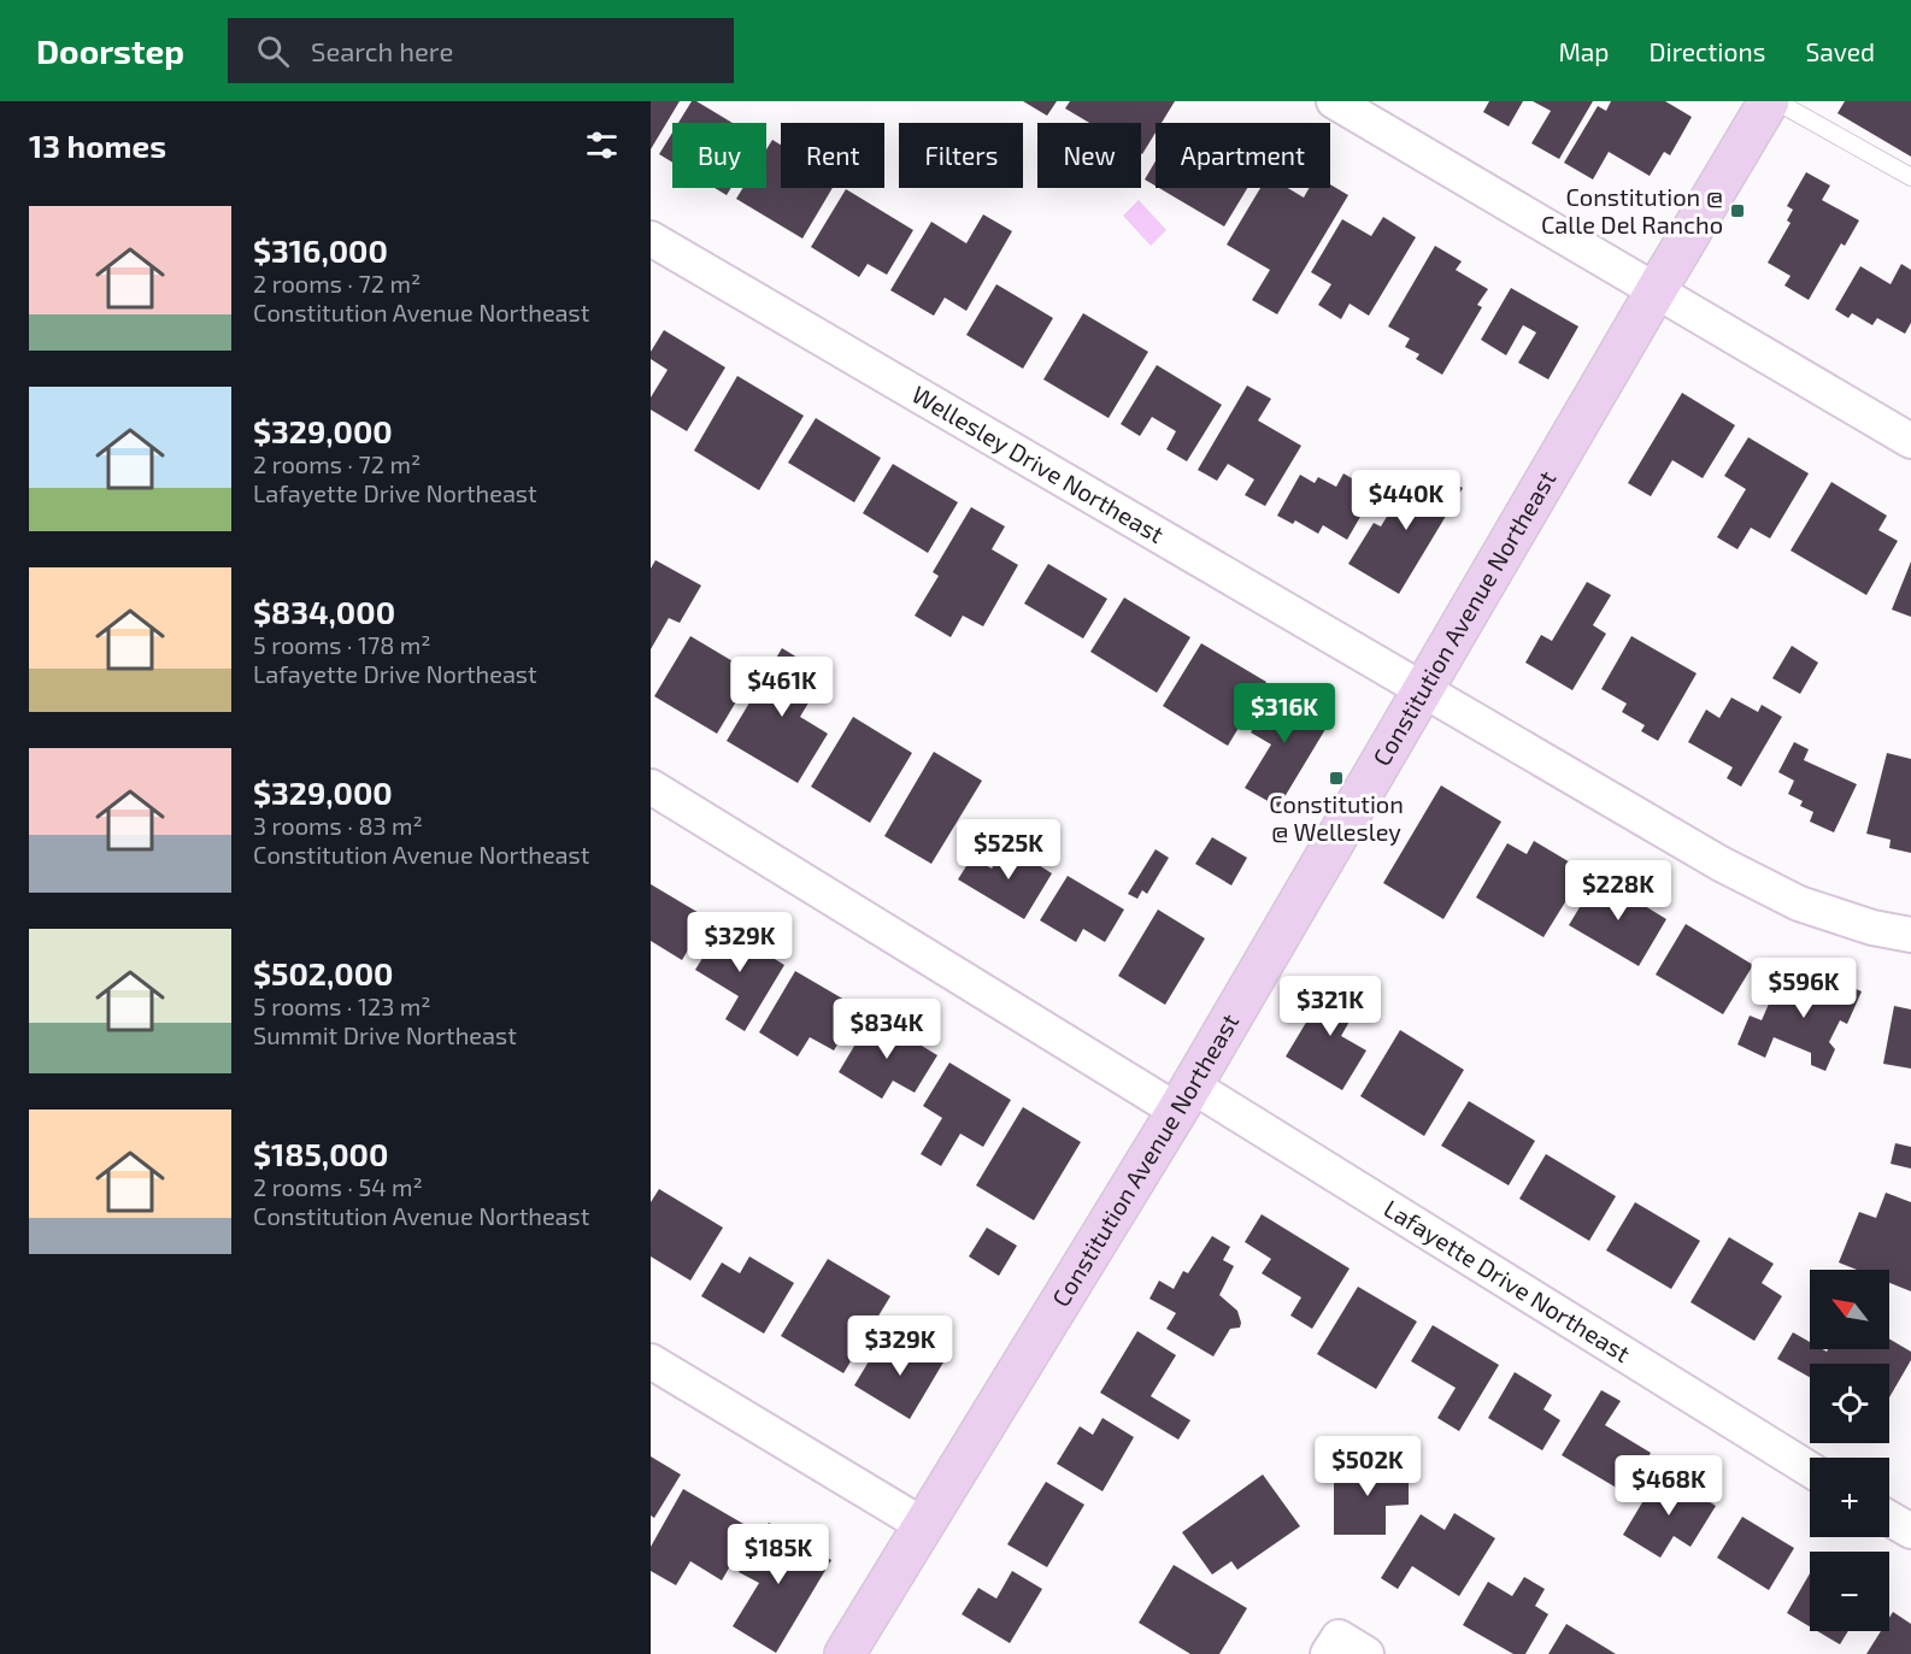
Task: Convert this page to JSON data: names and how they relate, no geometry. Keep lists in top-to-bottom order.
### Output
{
  "streets": {
    "street": ["Wellesley Drive Northeast", "Constitution Avenue Northeast", "Lafayette Drive Northeast"]
  },
  "crossings": [
    ["Wellesley Drive Northeast", "Constitution Avenue Northeast"],
    ["Constitution Avenue Northeast", "Lafayette Drive Northeast"]
  ],
  "places": {
    "transit": ["Constitution @ Calle Del Rancho", "Constitution @ Wellesley"]
  },
  "north": "top left",
  "page": {
    "header": "Doorstep",
    "search": "Search here",
    "nav": ["Map", "Directions", "Saved"],
    "heading": "13 homes",
    "chip": [
      "Buy",
      "Rent",
      "Filters",
      "New",
      "Apartment"
    ],
    "list": [
      {
        "name": "$316,000",
        "note": "2 rooms · 72 m² · Constitution Avenue Northeast"
      },
      {
        "name": "$329,000",
        "note": "2 rooms · 72 m² · Lafayette Drive Northeast"
      },
      {
        "name": "$834,000",
        "note": "5 rooms · 178 m² · Lafayette Drive Northeast"
      },
      {
        "name": "$329,000",
        "note": "3 rooms · 83 m² · Constitution Avenue Northeast"
      },
      {
        "name": "$502,000",
        "note": "5 rooms · 123 m² · Summit Drive Northeast"
      },
      {
        "name": "$185,000",
        "note": "2 rooms · 54 m² · Constitution Avenue Northeast"
      }
    ],
    "price": [
      "$440K",
      "$461K",
      "$316K",
      "$525K",
      "$228K",
      "$329K",
      "$596K",
      "$321K",
      "$834K",
      "$329K",
      "$502K",
      "$468K",
      "$185K"
    ],
    "map_buttons": ["+", "−"]
  }
}
